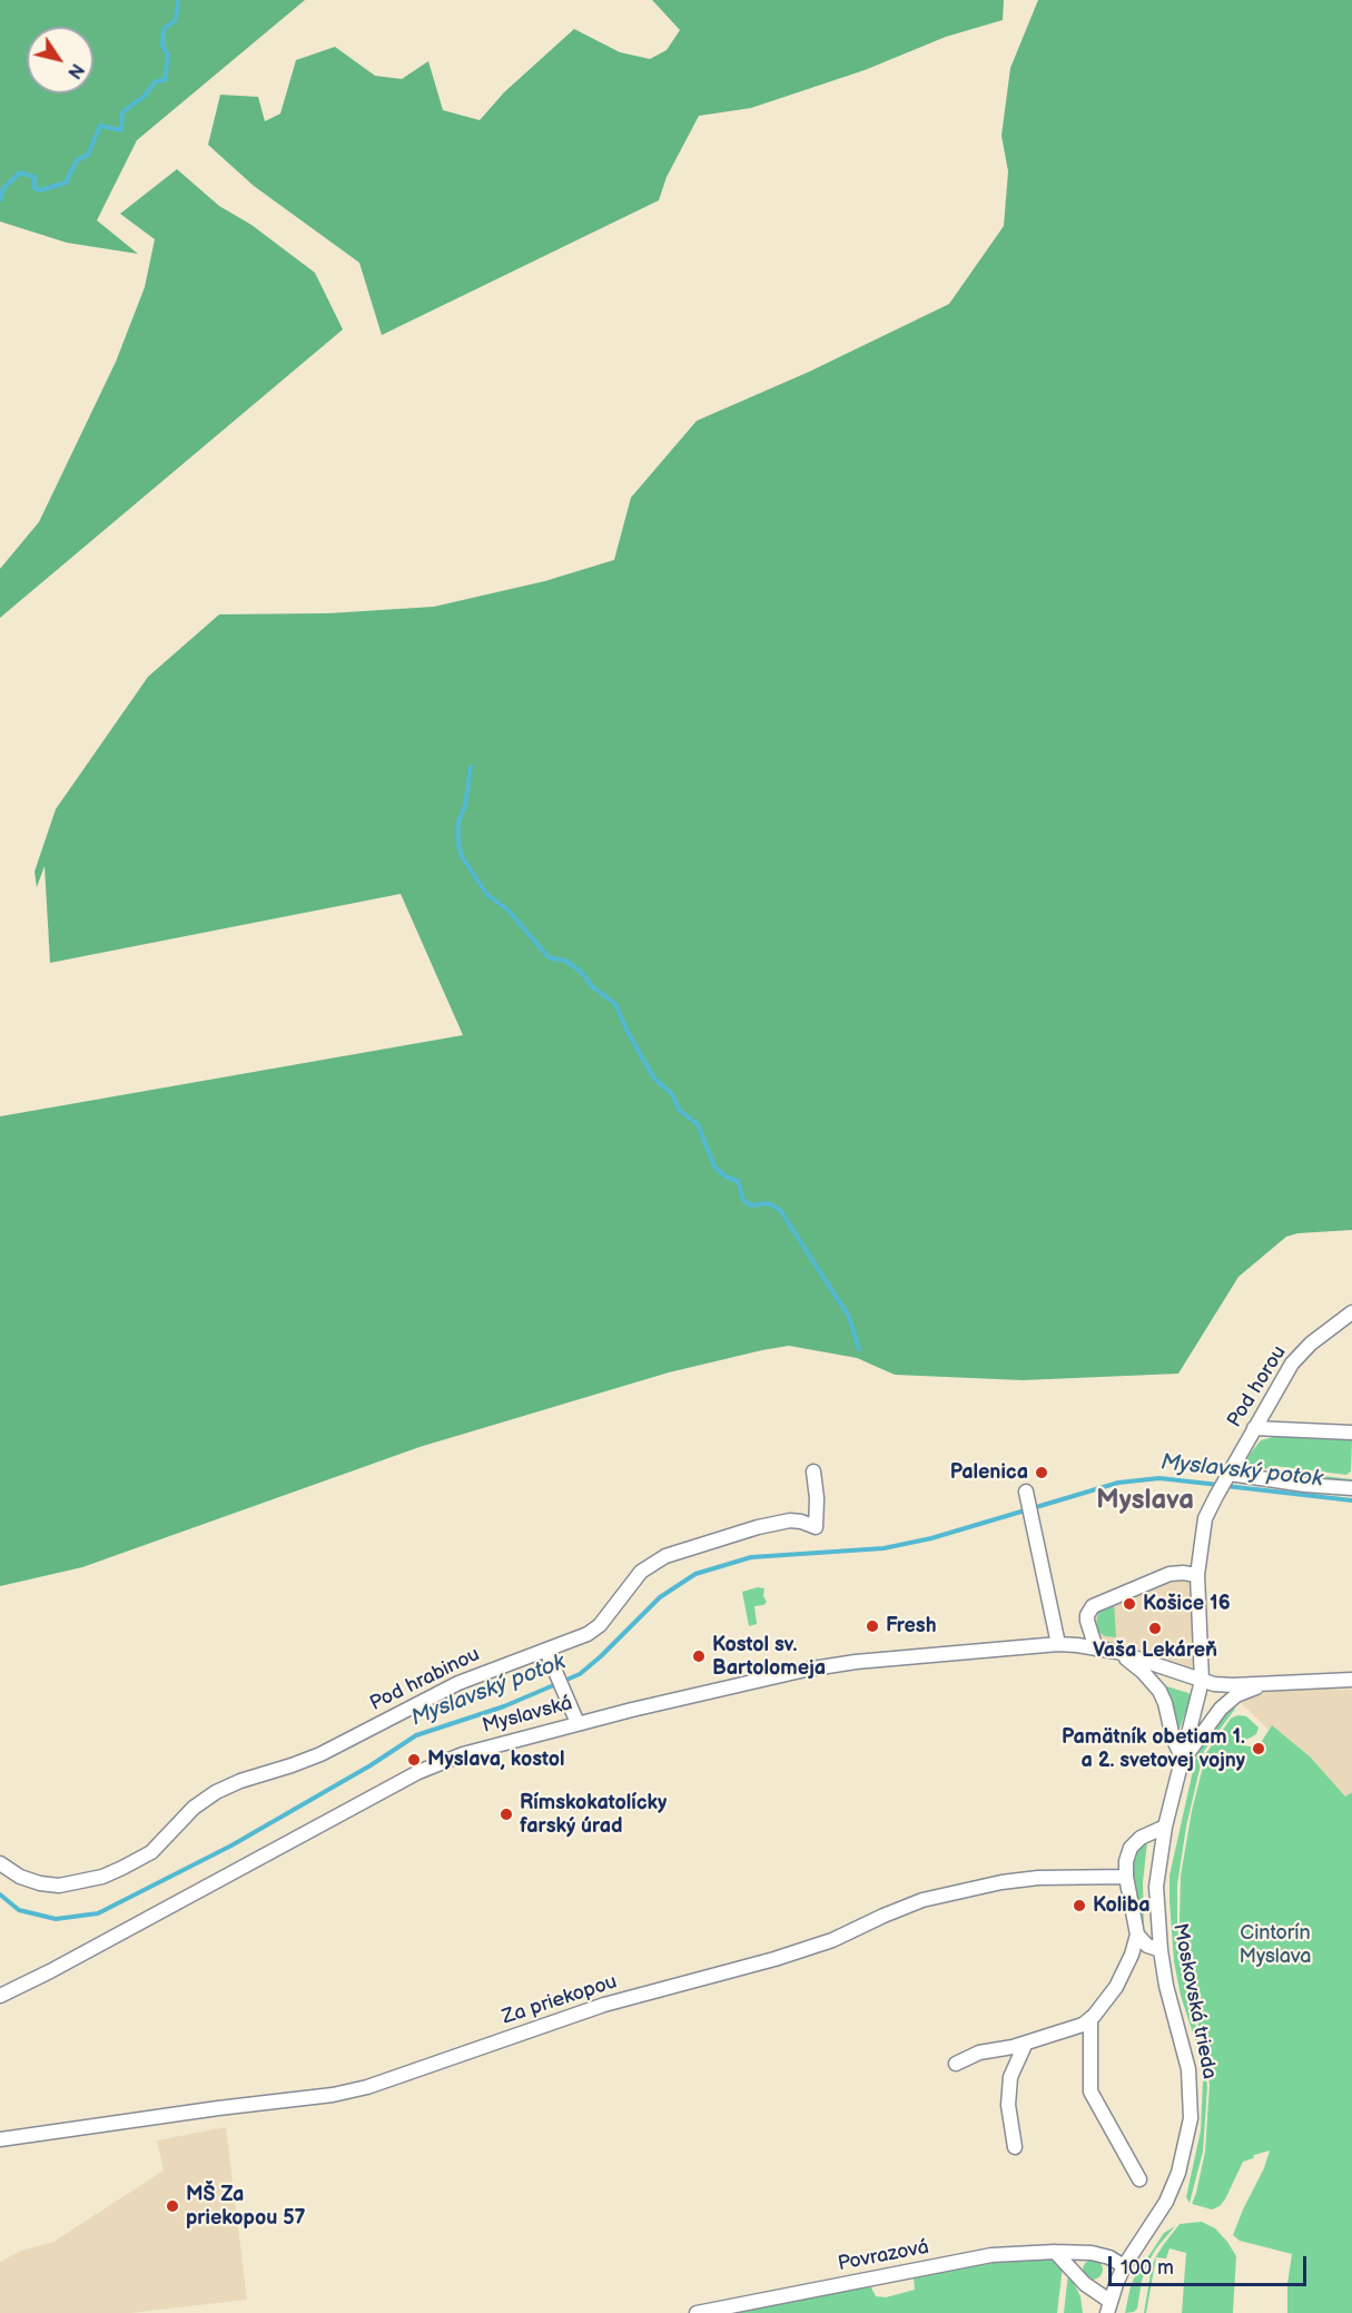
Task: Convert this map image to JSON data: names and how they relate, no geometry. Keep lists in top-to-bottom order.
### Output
{
  "streets": {
    "street": [
      "Pod horou",
      "Pod hrabinou",
      "Myslavská",
      "Za priekopou",
      "Moskovská trieda",
      "Povrazová"
    ]
  },
  "crossings": [
    ["Pod horou", "Myslavská"],
    ["Pod horou", "Moskovská trieda"],
    ["Myslavská", "Moskovská trieda"],
    ["Moskovská trieda", "Povrazová"]
  ],
  "districts": ["Myslava"],
  "water": ["Myslavský potok"],
  "parks": ["Cintorín Myslava"],
  "places": [
    "Palenica",
    "Košice 16",
    "Fresh",
    "Vaša Lekáreň",
    "Kostol sv. Bartolomeja",
    "Pamätník obetiam 1. a 2. svetovej vojny",
    "Myslava, kostol",
    "Rímskokatolícky farský úrad",
    "Koliba",
    "MŠ Za priekopou 57"
  ],
  "scale_bar": "100 m",
  "north": "bottom right"
}
